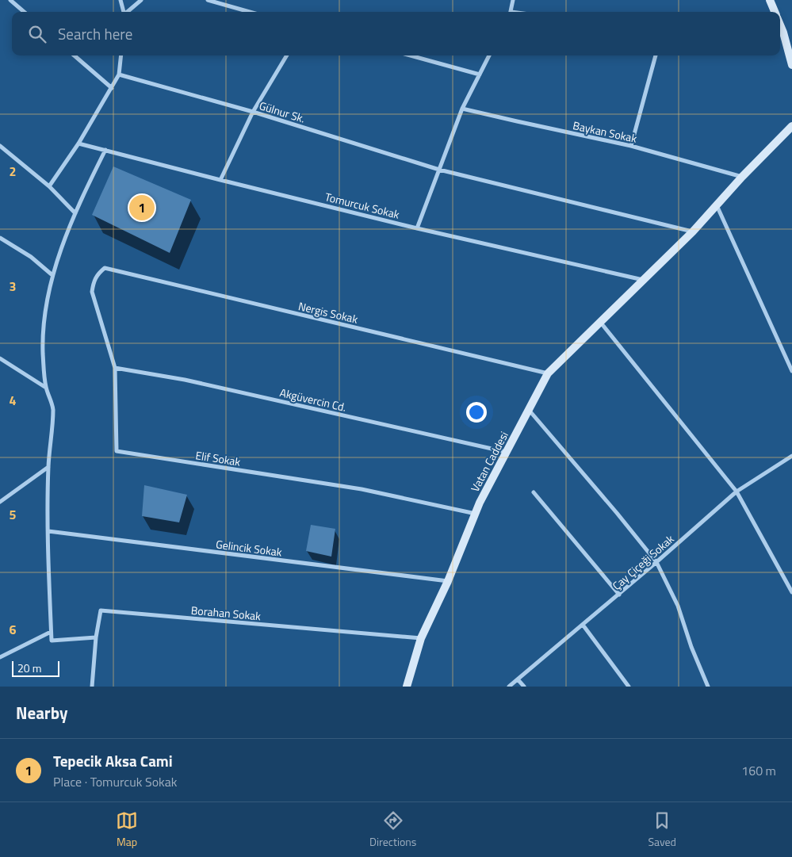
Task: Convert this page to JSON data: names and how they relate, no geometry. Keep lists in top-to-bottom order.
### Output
{
  "streets": {
    "street": [
      "Gülnur Sk.",
      "Baykan Sokak",
      "Tomurcuk Sokak",
      "Nergis Sokak",
      "Akgüvercin Cd.",
      "Elif Sokak",
      "Vatan Caddesi",
      "Gelincik Sokak",
      "Çay Çiçeği Sokak",
      "Borahan Sokak"
    ]
  },
  "crossings": [
    ["Gülnur Sk.", "Vatan Caddesi"],
    ["Baykan Sokak", "Vatan Caddesi"],
    ["Tomurcuk Sokak", "Vatan Caddesi"],
    ["Nergis Sokak", "Elif Sokak"],
    ["Nergis Sokak", "Vatan Caddesi"],
    ["Akgüvercin Cd.", "Elif Sokak"],
    ["Akgüvercin Cd.", "Vatan Caddesi"],
    ["Elif Sokak", "Vatan Caddesi"],
    ["Vatan Caddesi", "Gelincik Sokak"],
    ["Vatan Caddesi", "Borahan Sokak"]
  ],
  "scale_bar": "20 m",
  "page": {
    "search": "Search here",
    "pins": "1",
    "scale": "20 m",
    "heading": "Nearby",
    "list": [
      {
        "mark": "1",
        "name": "Tepecik Aksa Cami",
        "note": "Place · Tomurcuk Sokak",
        "value": "160 m"
      }
    ],
    "nav": ["Map", "Directions", "Saved"]
  },
  "grid": {
    "rows": [
      "2",
      "3",
      "4",
      "5",
      "6"
    ]
  }
}
